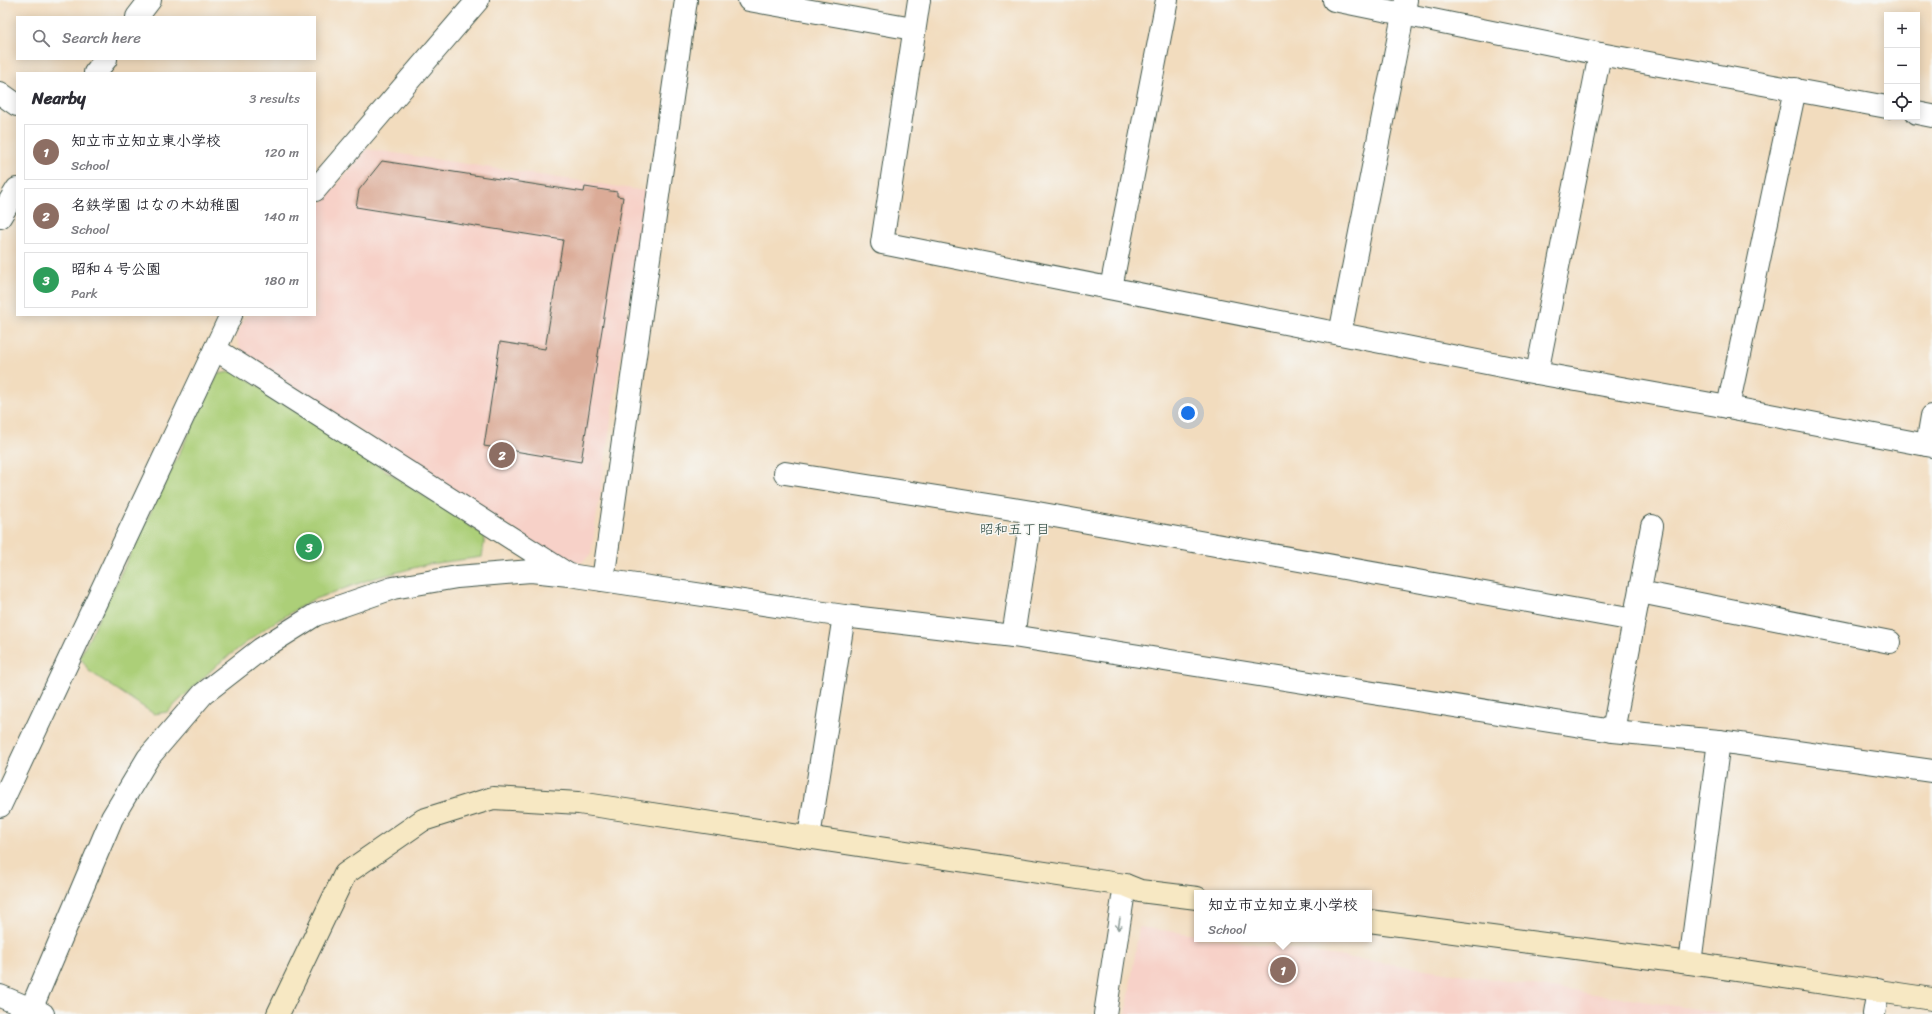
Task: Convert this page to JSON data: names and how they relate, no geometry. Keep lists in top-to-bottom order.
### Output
{
  "districts": ["昭和五丁目"],
  "page": {
    "map_buttons": ["+", "−"],
    "search": "Search here",
    "heading": ["Nearby", "3 results"],
    "list": [
      {
        "mark": "1",
        "name": "知立市立知立東小学校",
        "note": "School",
        "value": "120 m"
      },
      {
        "mark": "2",
        "name": "名鉄学園 はなの木幼稚園",
        "note": "School",
        "value": "140 m"
      },
      {
        "mark": "3",
        "name": "昭和４号公園",
        "note": "Park",
        "value": "180 m"
      }
    ],
    "pins": ["2", "3", "1"],
    "popup": ["知立市立知立東小学校", "School"]
  }
}
